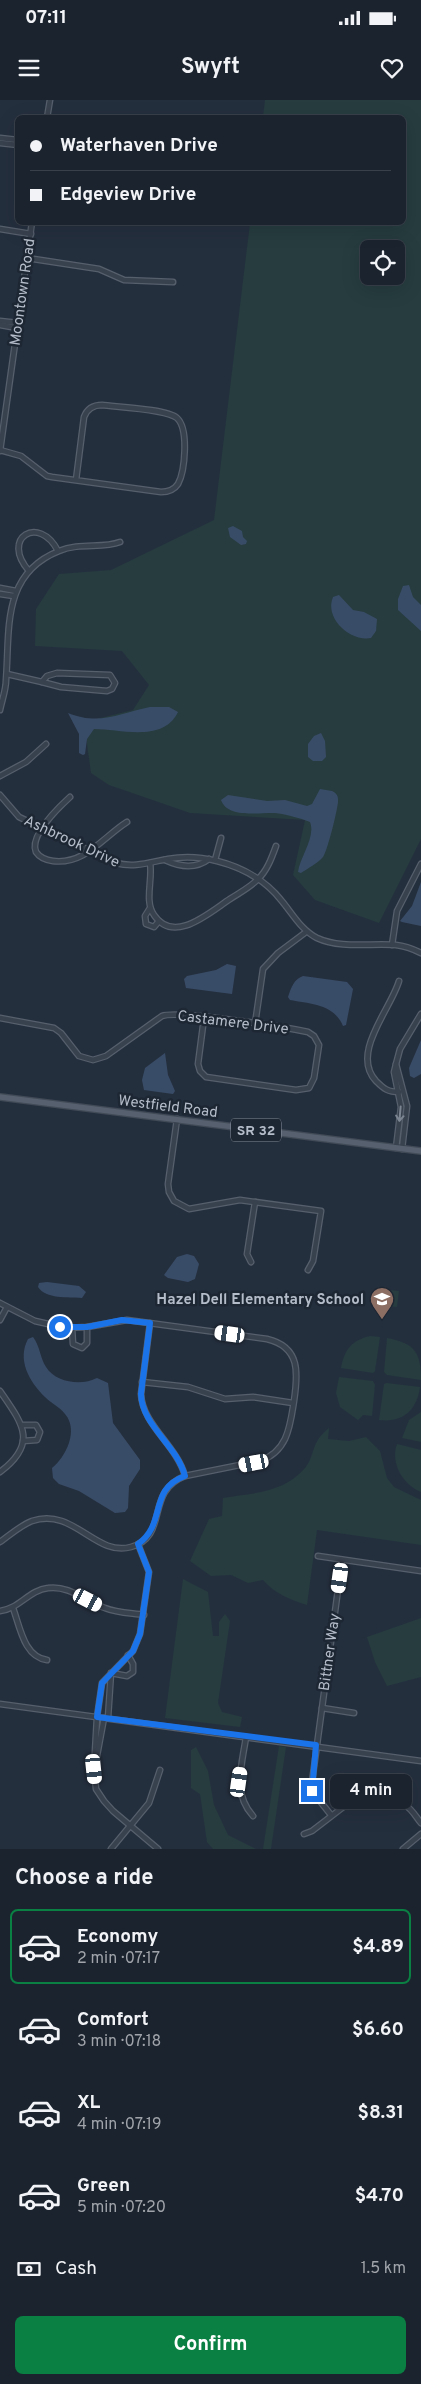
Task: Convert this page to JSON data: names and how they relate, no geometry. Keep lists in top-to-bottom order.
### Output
{
  "streets": {
    "main road": ["Westfield Road", "SR 32"],
    "street": [
      "Moontown Road",
      "Ashbrook Drive",
      "Castamere Drive",
      "Bittner Way"
    ]
  },
  "places": {
    "school or university": ["Hazel Dell Elementary School"]
  },
  "page": {
    "status": "07:11",
    "header": "Swyft",
    "banner": ["Waterhaven Drive", "Edgeview Drive"],
    "bubble": "4 min",
    "heading": "Choose a ride",
    "list": [
      {
        "name": "Economy",
        "note": "2 min · 07:17",
        "value": "$4.89"
      },
      {
        "name": "Comfort",
        "note": "3 min · 07:18",
        "value": "$6.60"
      },
      {
        "name": "XL",
        "note": "4 min · 07:19",
        "value": "$8.31"
      },
      {
        "name": "Green",
        "note": "5 min · 07:20",
        "value": "$4.70"
      }
    ],
    "pay": ["Cash", "1.5 km"],
    "buttons": "Confirm"
  }
}
